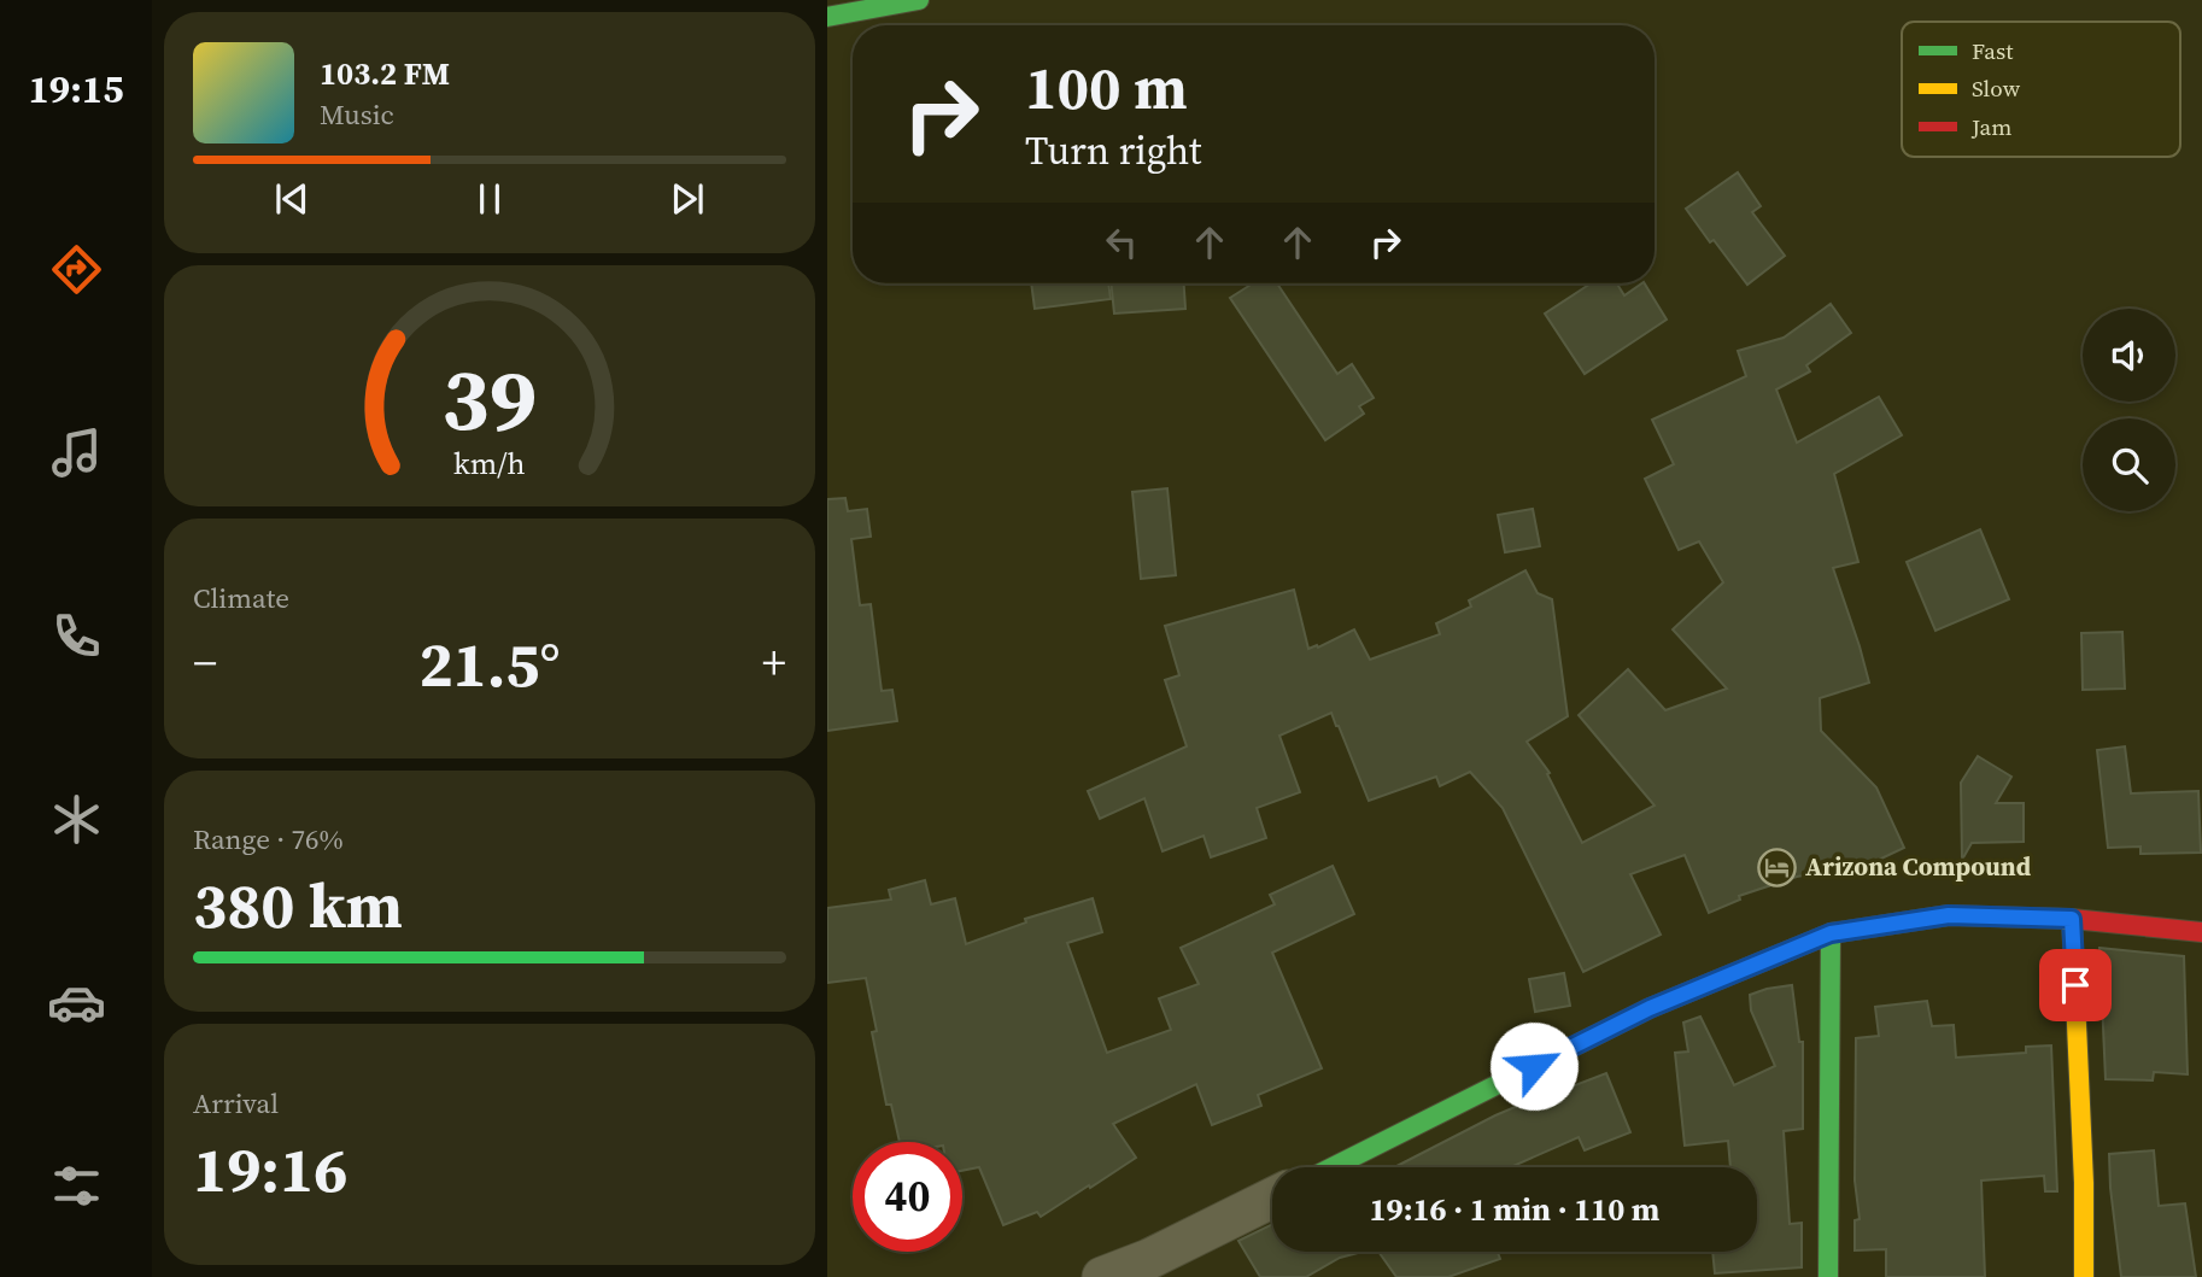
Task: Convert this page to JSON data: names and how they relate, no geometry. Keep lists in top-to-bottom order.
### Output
{
  "places": {
    "hotel": ["Arizona Compound"]
  },
  "legend": ["Fast", "Slow", "Jam"],
  "page": {
    "tabs": "19:15",
    "turn": ["100 m", "Turn right"],
    "song": ["103.2 FM", "Music"],
    "tile": [
      "Climate",
      ["Range · 76%", "380 km"],
      ["Arrival", "19:16"]
    ],
    "heat": ["−", "21.5°", "+"],
    "limit": "40",
    "trip": "19:16 · 1 min · 110 m",
    "gauge": ["39", "km/h"]
  }
}
